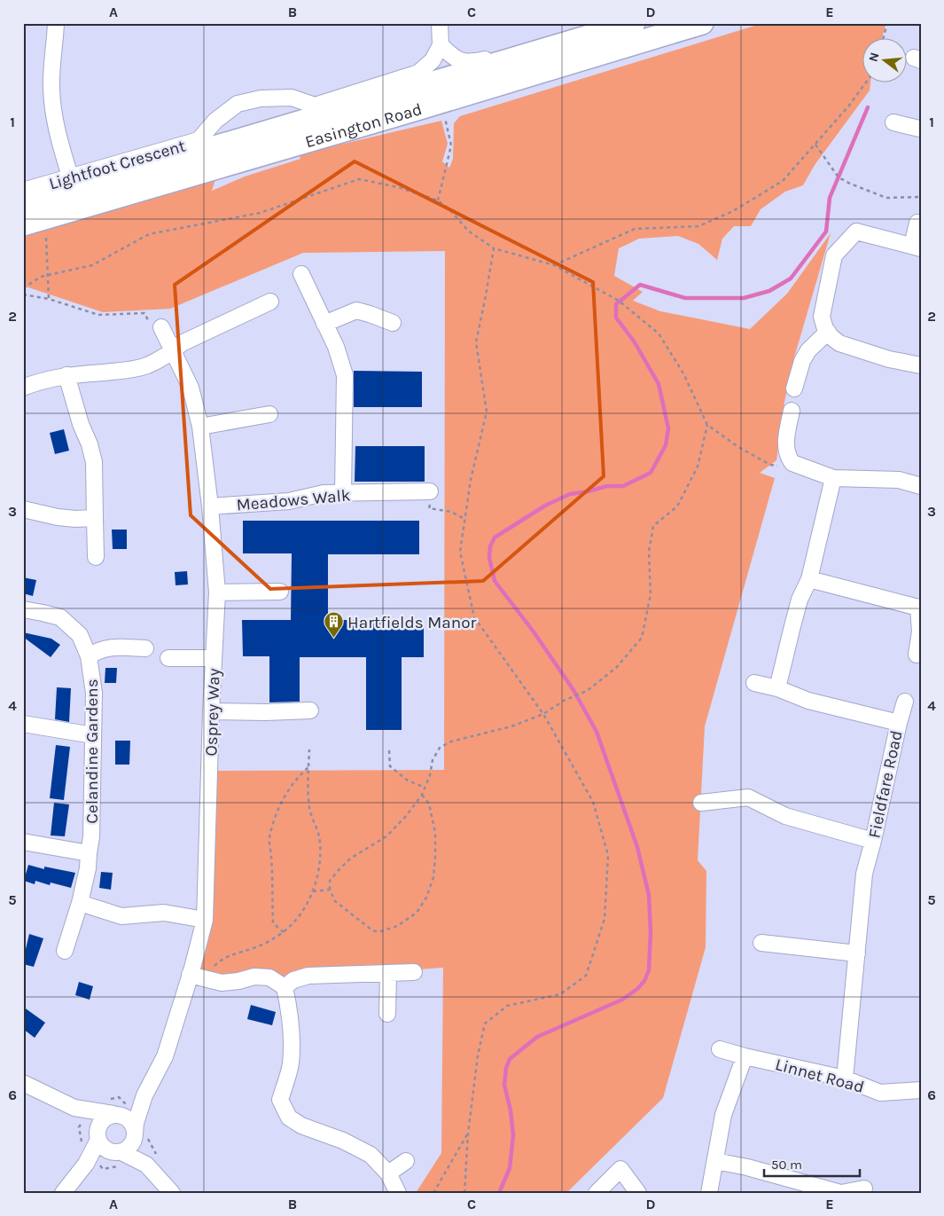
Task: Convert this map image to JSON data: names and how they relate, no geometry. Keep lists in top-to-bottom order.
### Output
{
  "streets": {
    "highway": ["Easington Road"],
    "street": [
      "Lightfoot Crescent",
      "Meadows Walk",
      "Osprey Way",
      "Celandine Gardens",
      "Fieldfare Road",
      "Linnet Road"
    ]
  },
  "crossings": [
    ["Meadows Walk", "Osprey Way"],
    ["Fieldfare Road", "Linnet Road"]
  ],
  "places": {
    "building": ["Hartfields Manor"]
  },
  "scale_bar": "50 m",
  "north": "left",
  "grid": {
    "columns": [
      "A",
      "B",
      "C",
      "D",
      "E"
    ],
    "rows": [
      "1",
      "2",
      "3",
      "4",
      "5",
      "6"
    ]
  }
}
